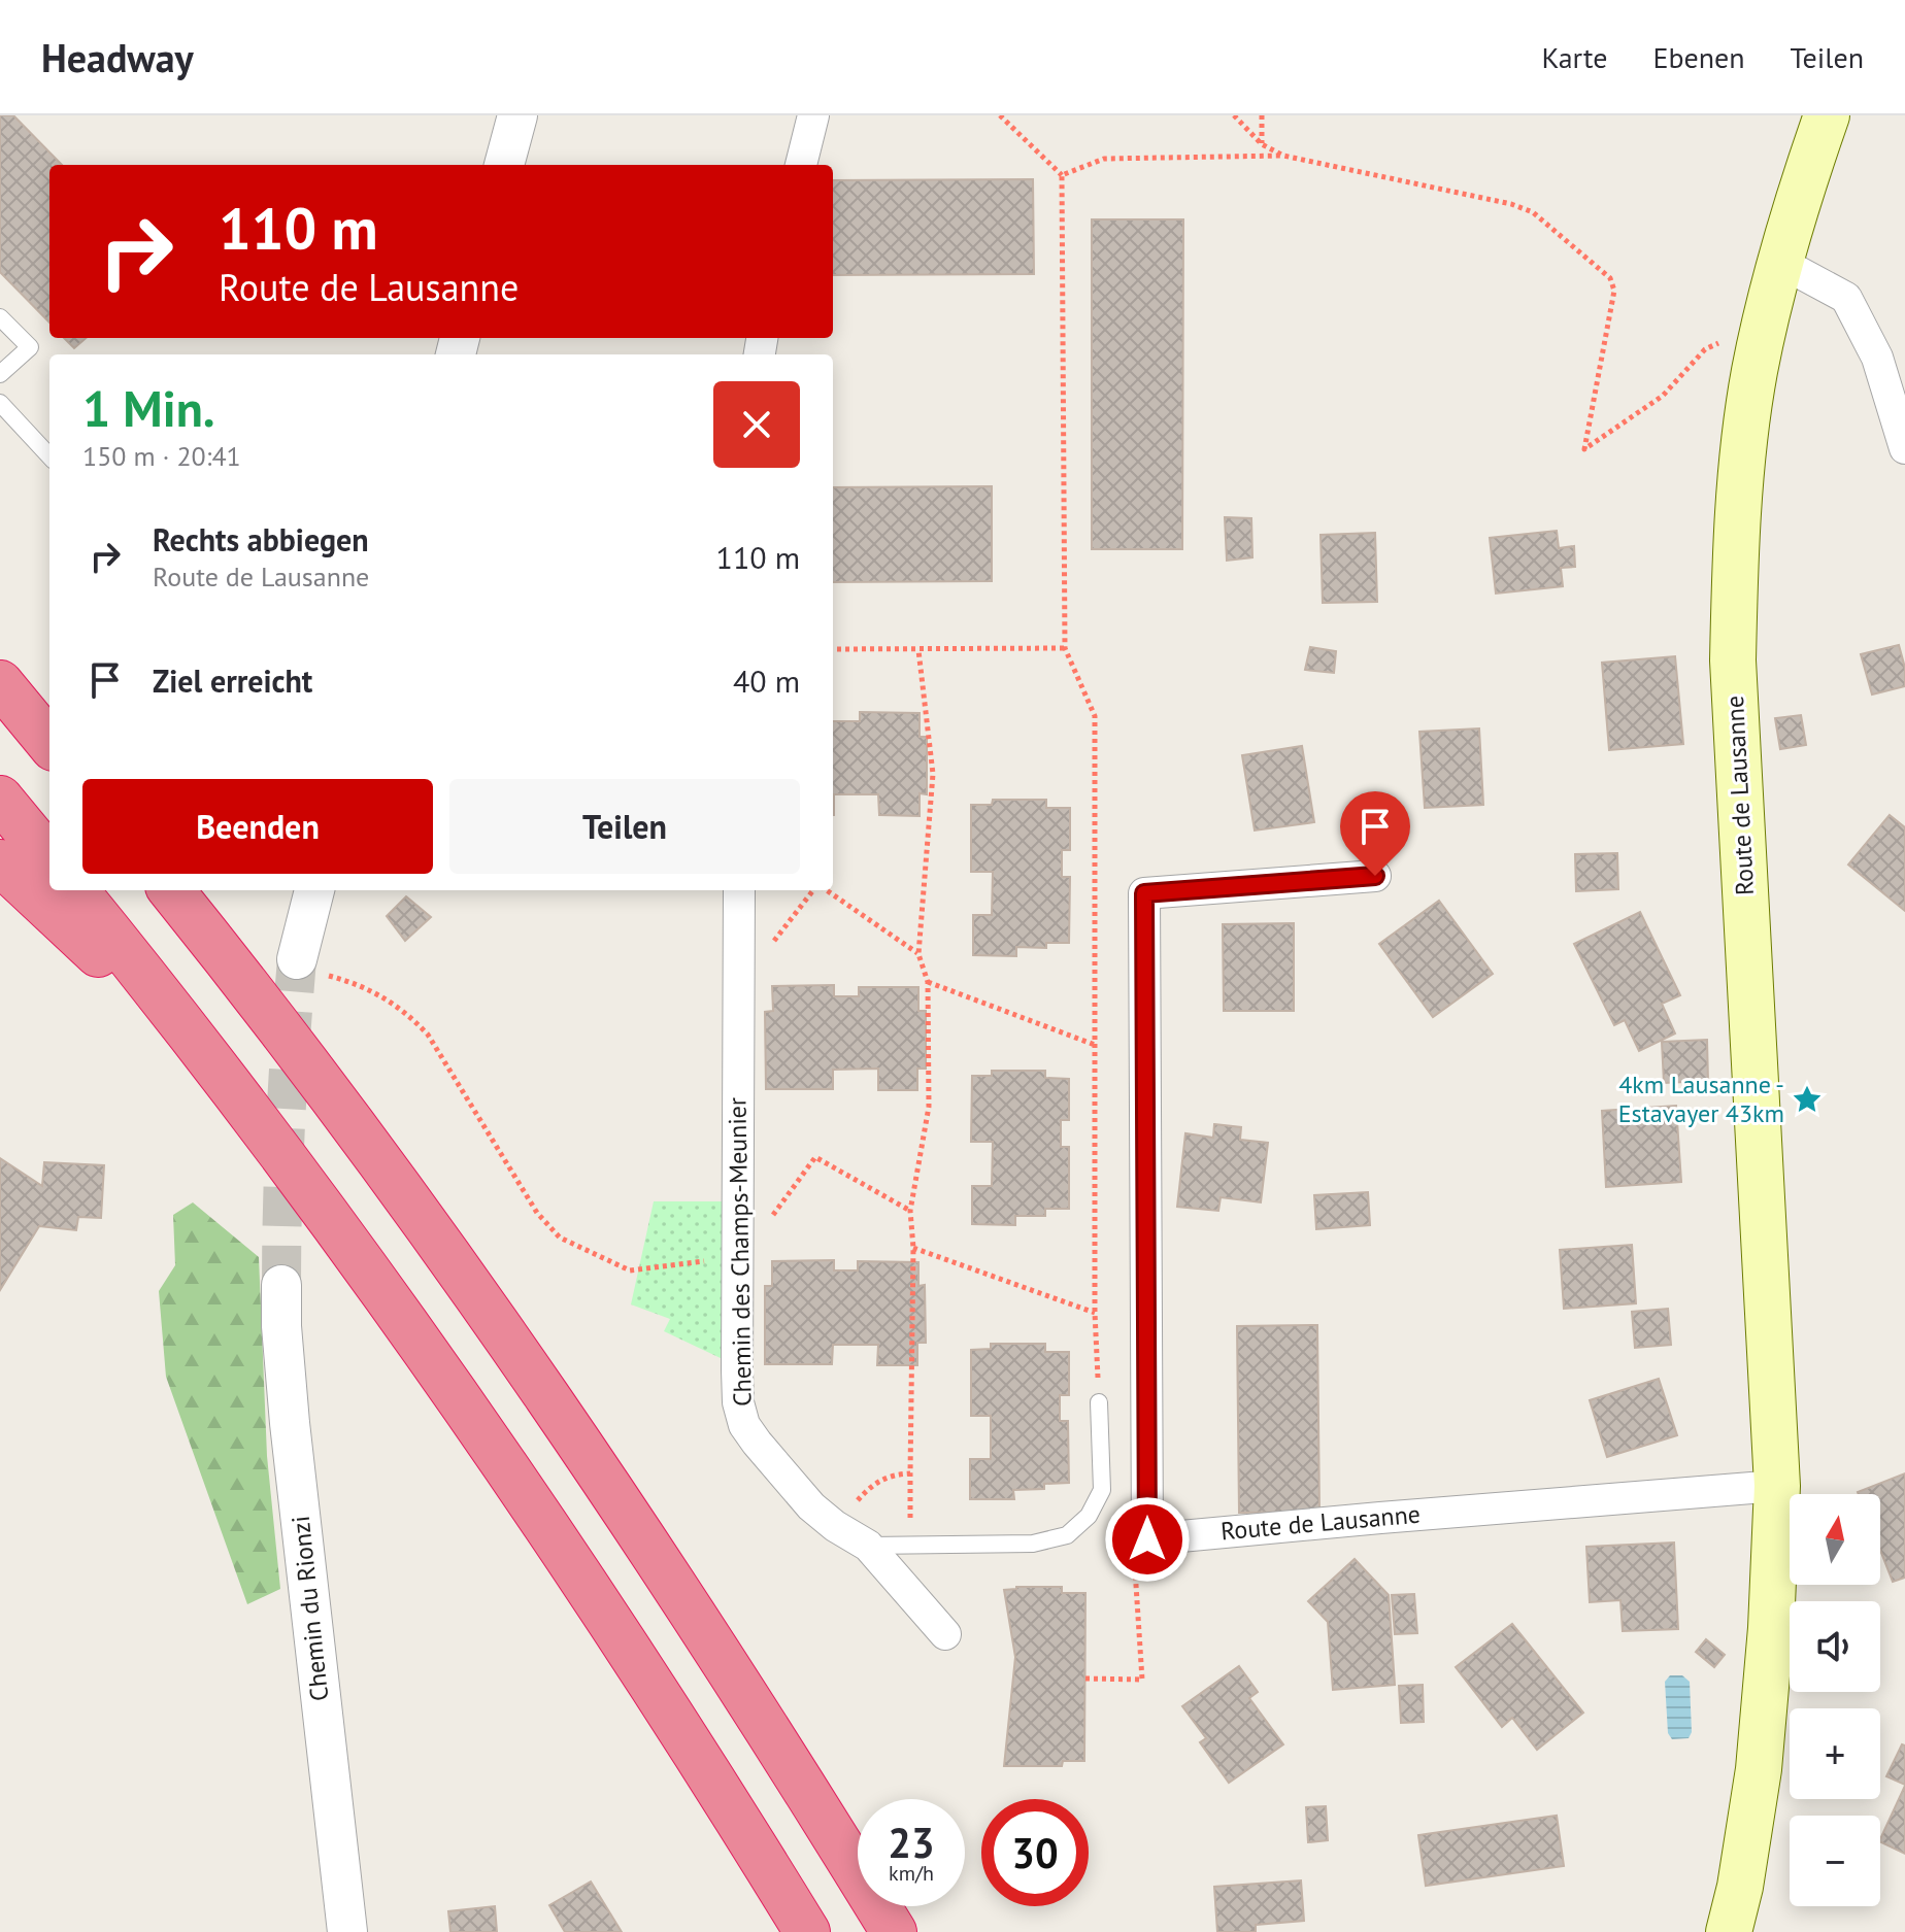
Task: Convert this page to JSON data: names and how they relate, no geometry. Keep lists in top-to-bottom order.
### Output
{
  "streets": {
    "main road": ["Route de Lausanne"],
    "street": ["Chemin des Champs-Meunier", "Chemin du Rionzi"]
  },
  "places": {
    "place": ["4km Lausanne - Estavayer 43km"]
  },
  "north": "top",
  "page": {
    "header": "Headway",
    "nav": ["Karte", "Ebenen", "Teilen"],
    "turn": ["110 m", "Route de Lausanne"],
    "heading": ["1 Min.", "150 m · 20:41"],
    "list": [
      {
        "name": "Rechts abbiegen",
        "note": "Route de Lausanne",
        "value": "110 m"
      },
      {
        "name": "Ziel erreicht",
        "value": "40 m"
      }
    ],
    "buttons": ["Beenden", "Teilen"],
    "map_buttons": ["+", "−"],
    "speed": "23 km/h",
    "limit": "30"
  }
}
